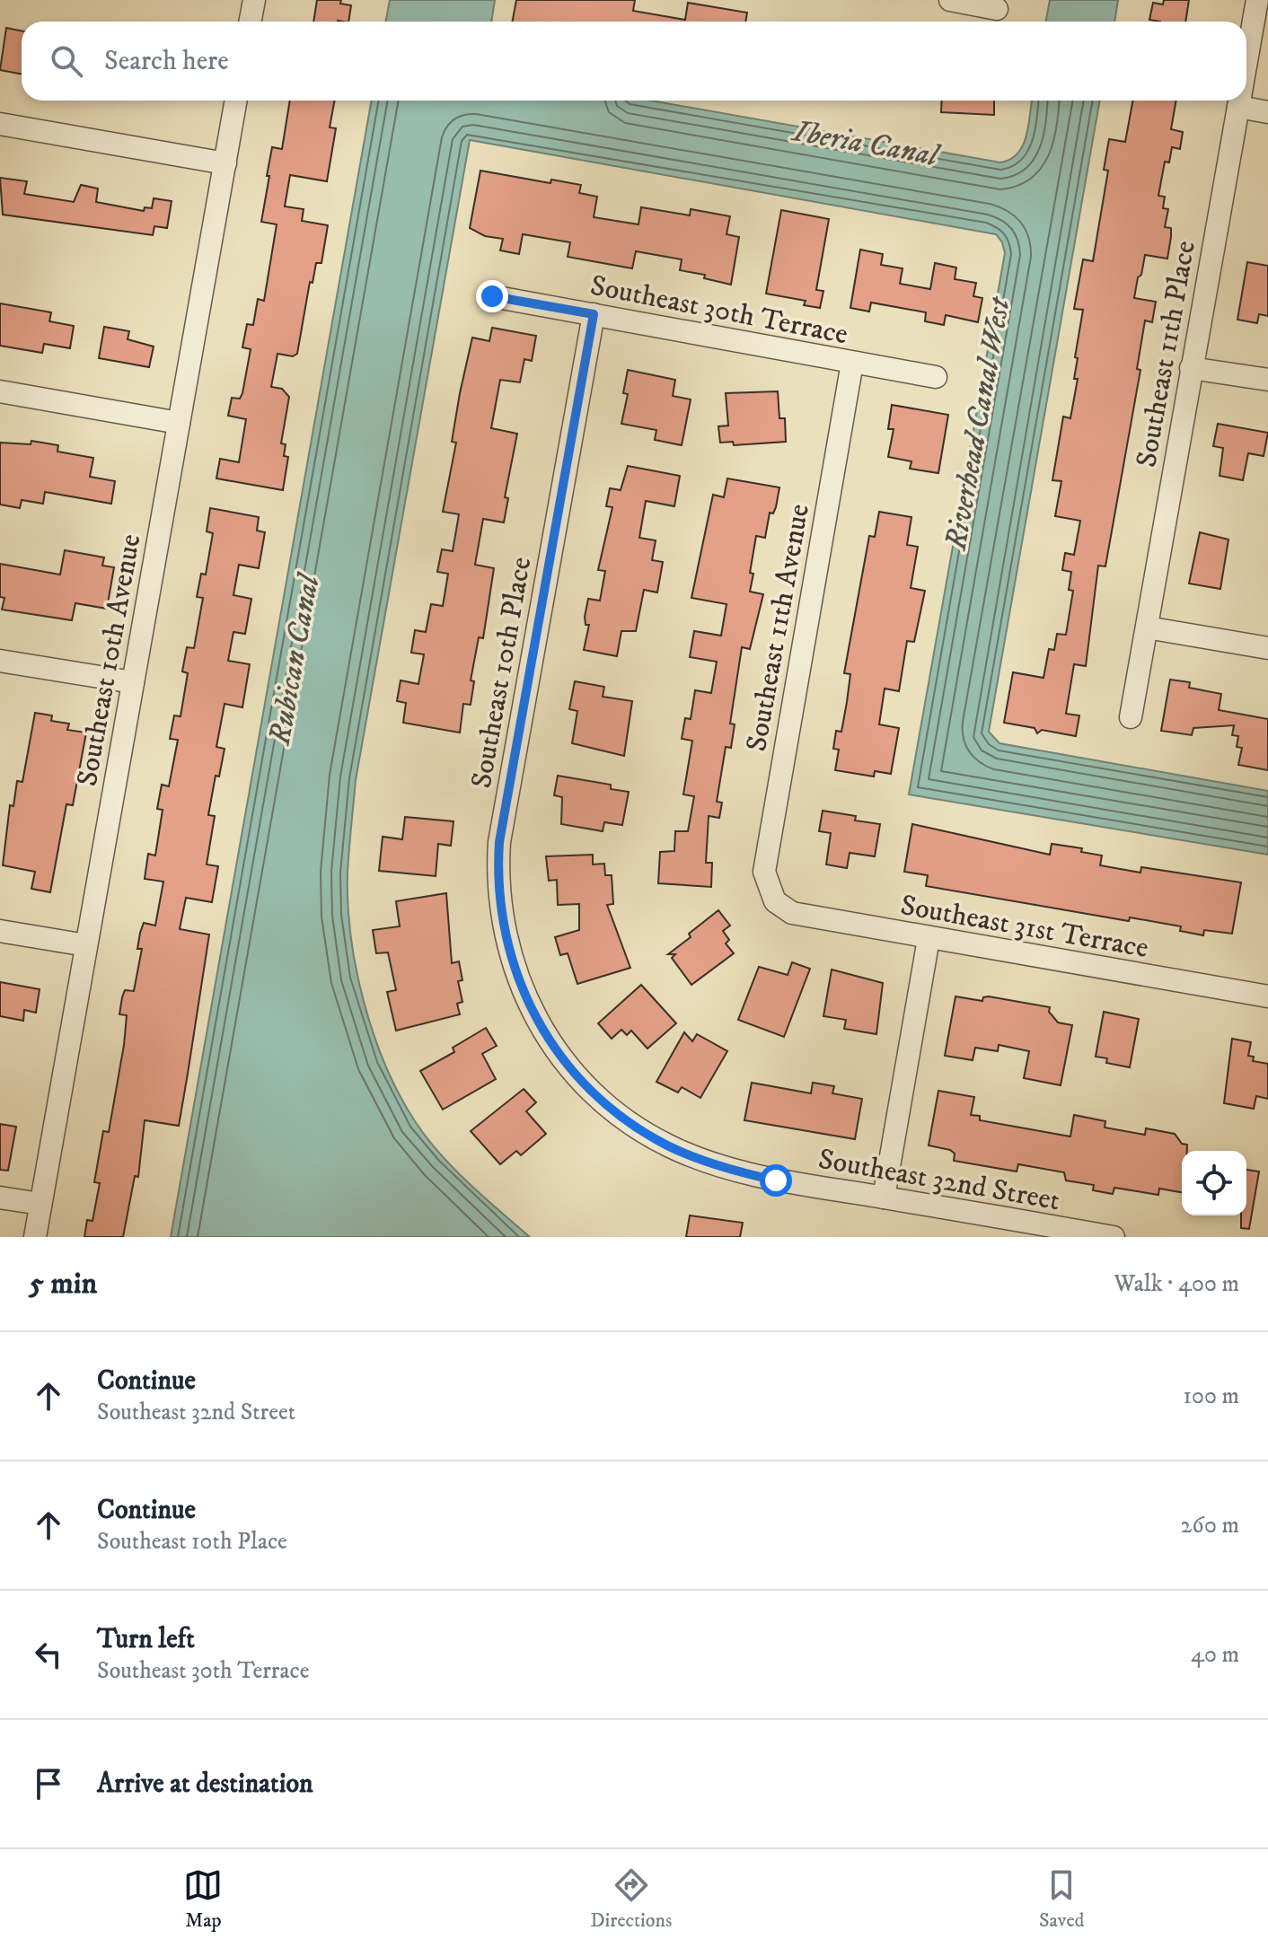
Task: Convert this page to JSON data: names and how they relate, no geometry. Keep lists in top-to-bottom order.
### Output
{
  "streets": {
    "street": [
      "Southeast 30th Terrace",
      "Southeast 11th Place",
      "Southeast 11th Avenue",
      "Southeast 10th Avenue",
      "Southeast 10th Place",
      "Southeast 31st Terrace",
      "Southeast 32nd Street"
    ]
  },
  "crossings": [
    ["Southeast 30th Terrace", "Southeast 11th Avenue"],
    ["Southeast 30th Terrace", "Southeast 10th Place"],
    ["Southeast 11th Avenue", "Southeast 31st Terrace"],
    ["Southeast 10th Place", "Southeast 32nd Street"]
  ],
  "water": ["Iberia Canal", "Riverhead Canal West", "Rubican Canal"],
  "page": {
    "search": "Search here",
    "heading": ["5 min", "Walk · 400 m"],
    "list": [
      ["Continue", "Southeast 32nd Street", "100 m"],
      ["Continue", "Southeast 10th Place", "260 m"],
      ["Turn left", "Southeast 30th Terrace", "40 m"],
      "Arrive at destination"
    ],
    "nav": ["Map", "Directions", "Saved"]
  }
}
